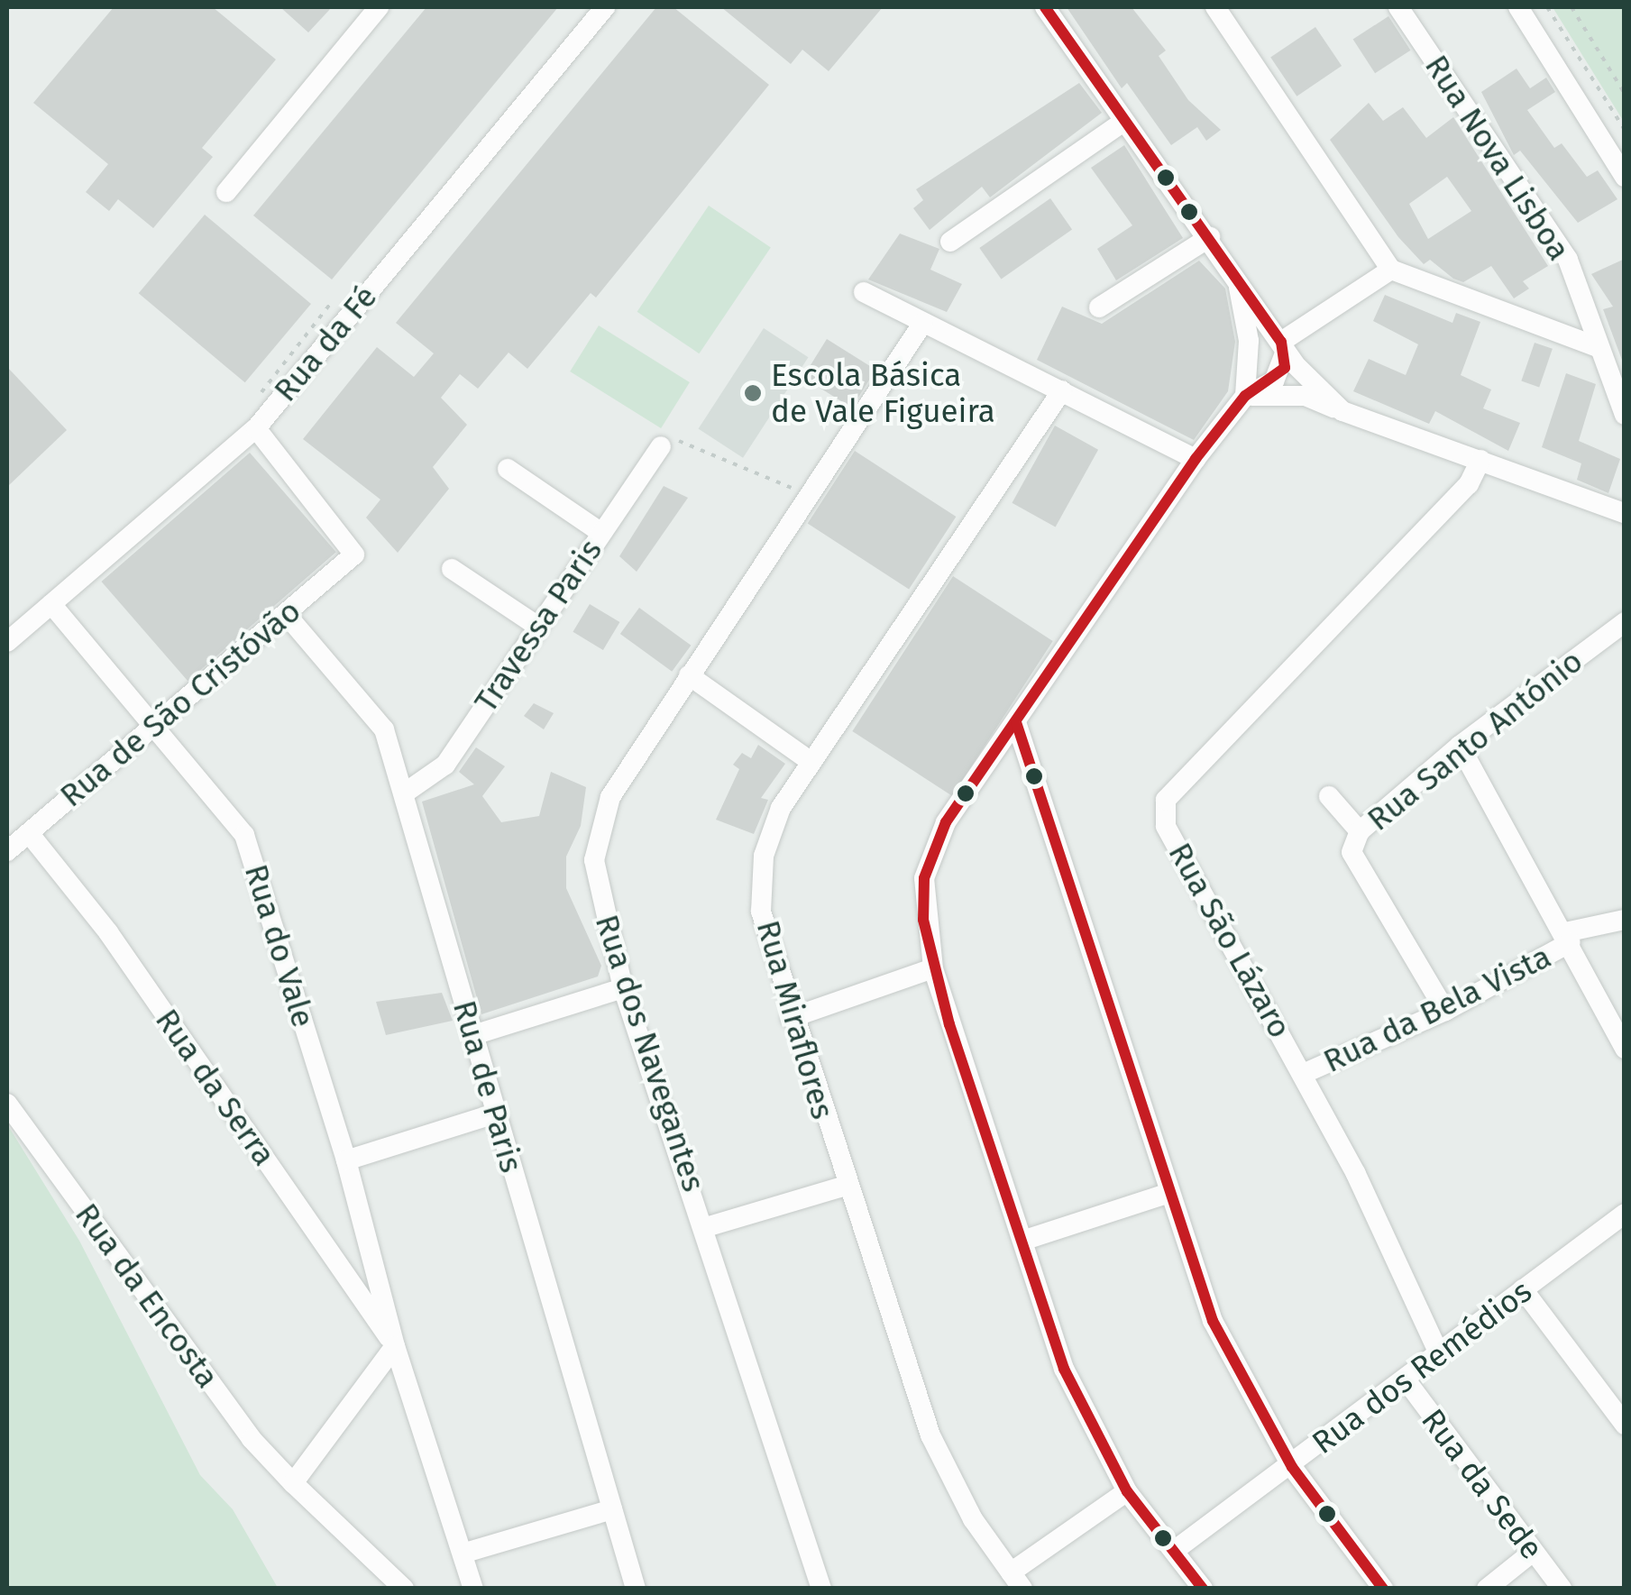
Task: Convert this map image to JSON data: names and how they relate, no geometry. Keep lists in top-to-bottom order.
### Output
{
  "streets": {
    "street": [
      "Rua Nova Lisboa",
      "Rua da Fé",
      "Travessa Paris",
      "Rua de São Cristóvão",
      "Rua Santo António",
      "Rua São Lázaro",
      "Rua do Vale",
      "Rua da Bela Vista",
      "Rua Miraflores",
      "Rua dos Navegantes",
      "Rua de Paris",
      "Rua da Serra",
      "Rua da Encosta",
      "Rua dos Remédios",
      "Rua da Sede"
    ]
  },
  "crossings": [
    ["Rua da Fé", "Rua de São Cristóvão"],
    ["Rua da Fé", "Rua do Vale"],
    ["Travessa Paris", "Rua de Paris"],
    ["Rua de São Cristóvão", "Rua do Vale"],
    ["Rua de São Cristóvão", "Rua de Paris"],
    ["Rua de São Cristóvão", "Rua da Serra"],
    ["Rua Santo António", "Rua da Bela Vista"],
    ["Rua São Lázaro", "Rua da Bela Vista"],
    ["Rua São Lázaro", "Rua dos Remédios"],
    ["Rua do Vale", "Rua da Serra"],
    ["Rua dos Remédios", "Rua da Sede"]
  ],
  "places": ["Escola Básica de Vale Figueira"]
}
